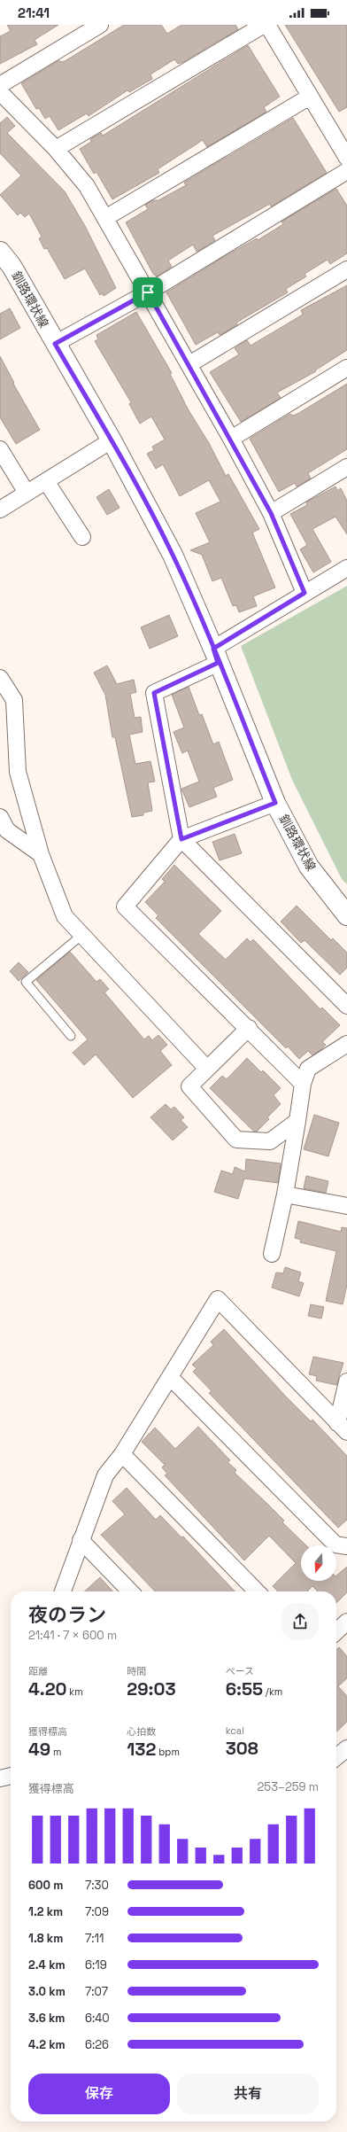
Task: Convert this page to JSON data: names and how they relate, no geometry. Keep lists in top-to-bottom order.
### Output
{
  "streets": {
    "main road": ["釧路環状線"]
  },
  "north": "bottom",
  "page": {
    "status": "21:41",
    "heading": ["夜のラン", "21:41 · 7 × 600 m"],
    "stats": [
      ["距離", "4.20 km"],
      ["時間", "29:03"],
      ["ペース", "6:55 /km"],
      ["獲得標高", "49 m"],
      ["心拍数", "132 bpm"],
      ["kcal", "308"]
    ],
    "chart": ["獲得標高", "253–259 m"],
    "list": [
      {
        "name": "600 m",
        "note": "7:30"
      },
      {
        "name": "1.2 km",
        "note": "7:09"
      },
      {
        "name": "1.8 km",
        "note": "7:11"
      },
      {
        "name": "2.4 km",
        "note": "6:19"
      },
      {
        "name": "3.0 km",
        "note": "7:07"
      },
      {
        "name": "3.6 km",
        "note": "6:40"
      },
      {
        "name": "4.2 km",
        "note": "6:26"
      }
    ],
    "buttons": ["保存", "共有"]
  }
}
